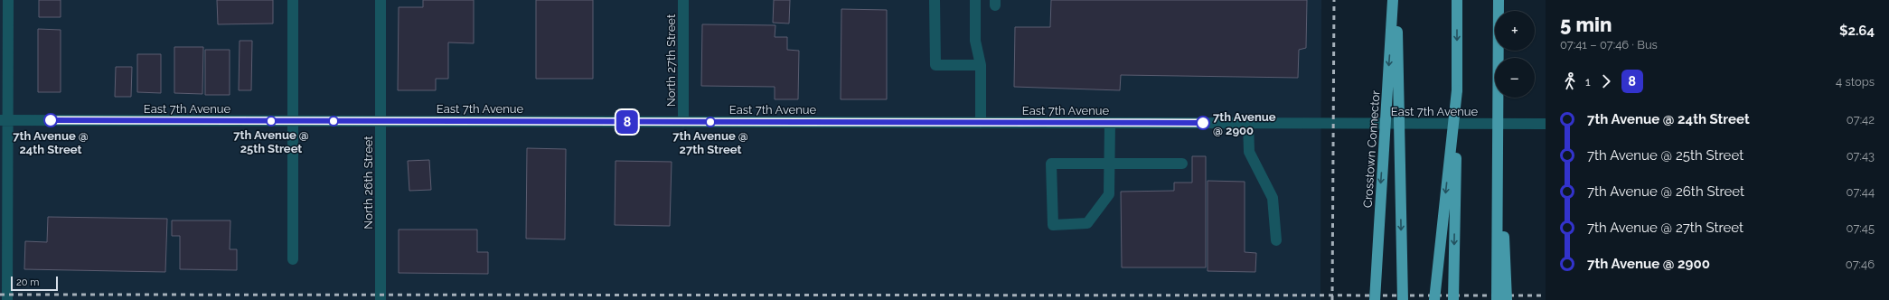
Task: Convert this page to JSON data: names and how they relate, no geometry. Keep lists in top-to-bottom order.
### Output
{
  "streets": {
    "highway": ["Crosstown Connector"],
    "street": ["North 27th Street", "East 7th Avenue", "North 26th Street"]
  },
  "crossings": [
    ["North 27th Street", "East 7th Avenue"],
    ["East 7th Avenue", "North 26th Street"]
  ],
  "places": [
    "7th Avenue @ 24th Street",
    "7th Avenue @ 25th Street",
    "7th Avenue @ 27th Street",
    "7th Avenue @ 2900"
  ],
  "lines": ["bus line 8"],
  "scale_bar": "20 m",
  "page": {
    "on_map": "8",
    "heading": ["5 min", "07:41 – 07:46 · Bus", "$2.64"],
    "map_buttons": ["+", "−"],
    "legs": ["1", "8", "4 stops"],
    "list": [
      {
        "name": "7th Avenue @ 24th Street",
        "value": "07:42"
      },
      {
        "name": "7th Avenue @ 25th Street",
        "value": "07:43"
      },
      {
        "name": "7th Avenue @ 26th Street",
        "value": "07:44"
      },
      {
        "name": "7th Avenue @ 27th Street",
        "value": "07:45"
      },
      {
        "name": "7th Avenue @ 2900",
        "value": "07:46"
      }
    ],
    "scale": "20 m"
  }
}
